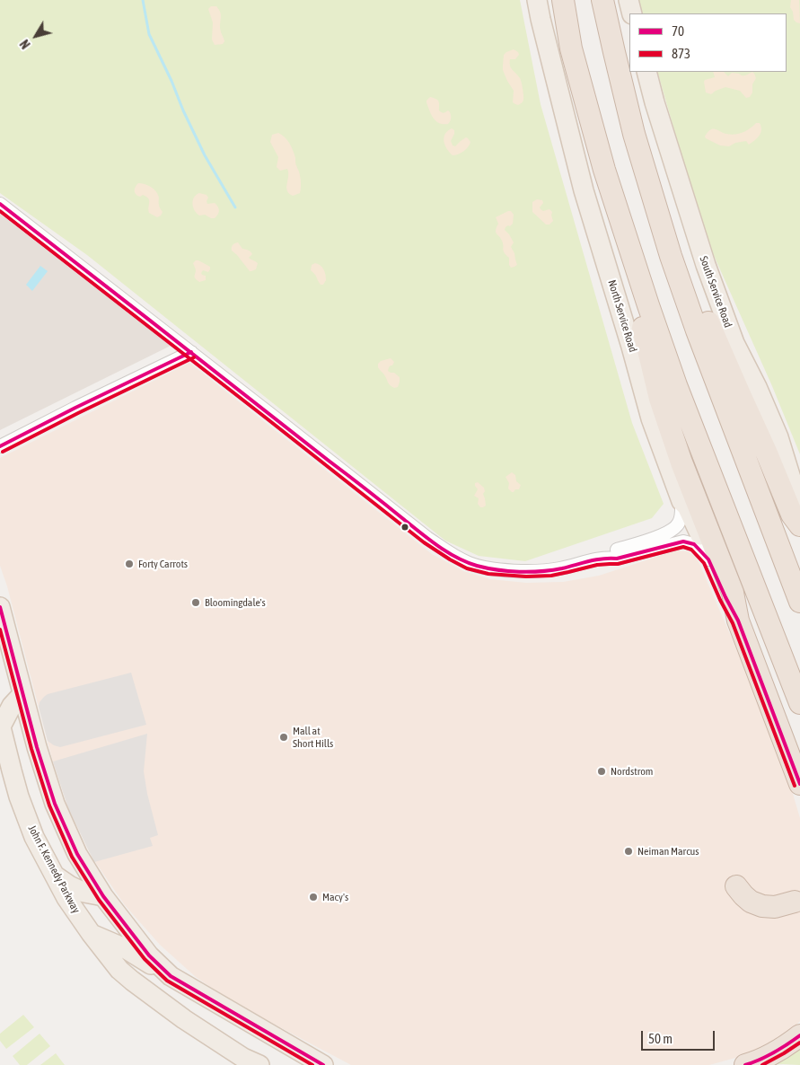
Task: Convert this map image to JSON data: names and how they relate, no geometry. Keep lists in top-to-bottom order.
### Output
{
  "streets": {
    "main road": ["South Service Road", "North Service Road", "John F. Kennedy Parkway"]
  },
  "places": [
    "Forty Carrots",
    "Bloomingdale's",
    "Mall at Short Hills",
    "Nordstrom",
    "Neiman Marcus",
    "Macy's"
  ],
  "lines": ["transit line 70", "transit line 873"],
  "legend": ["70", "873"],
  "scale_bar": "50 m",
  "north": "bottom left"
}
